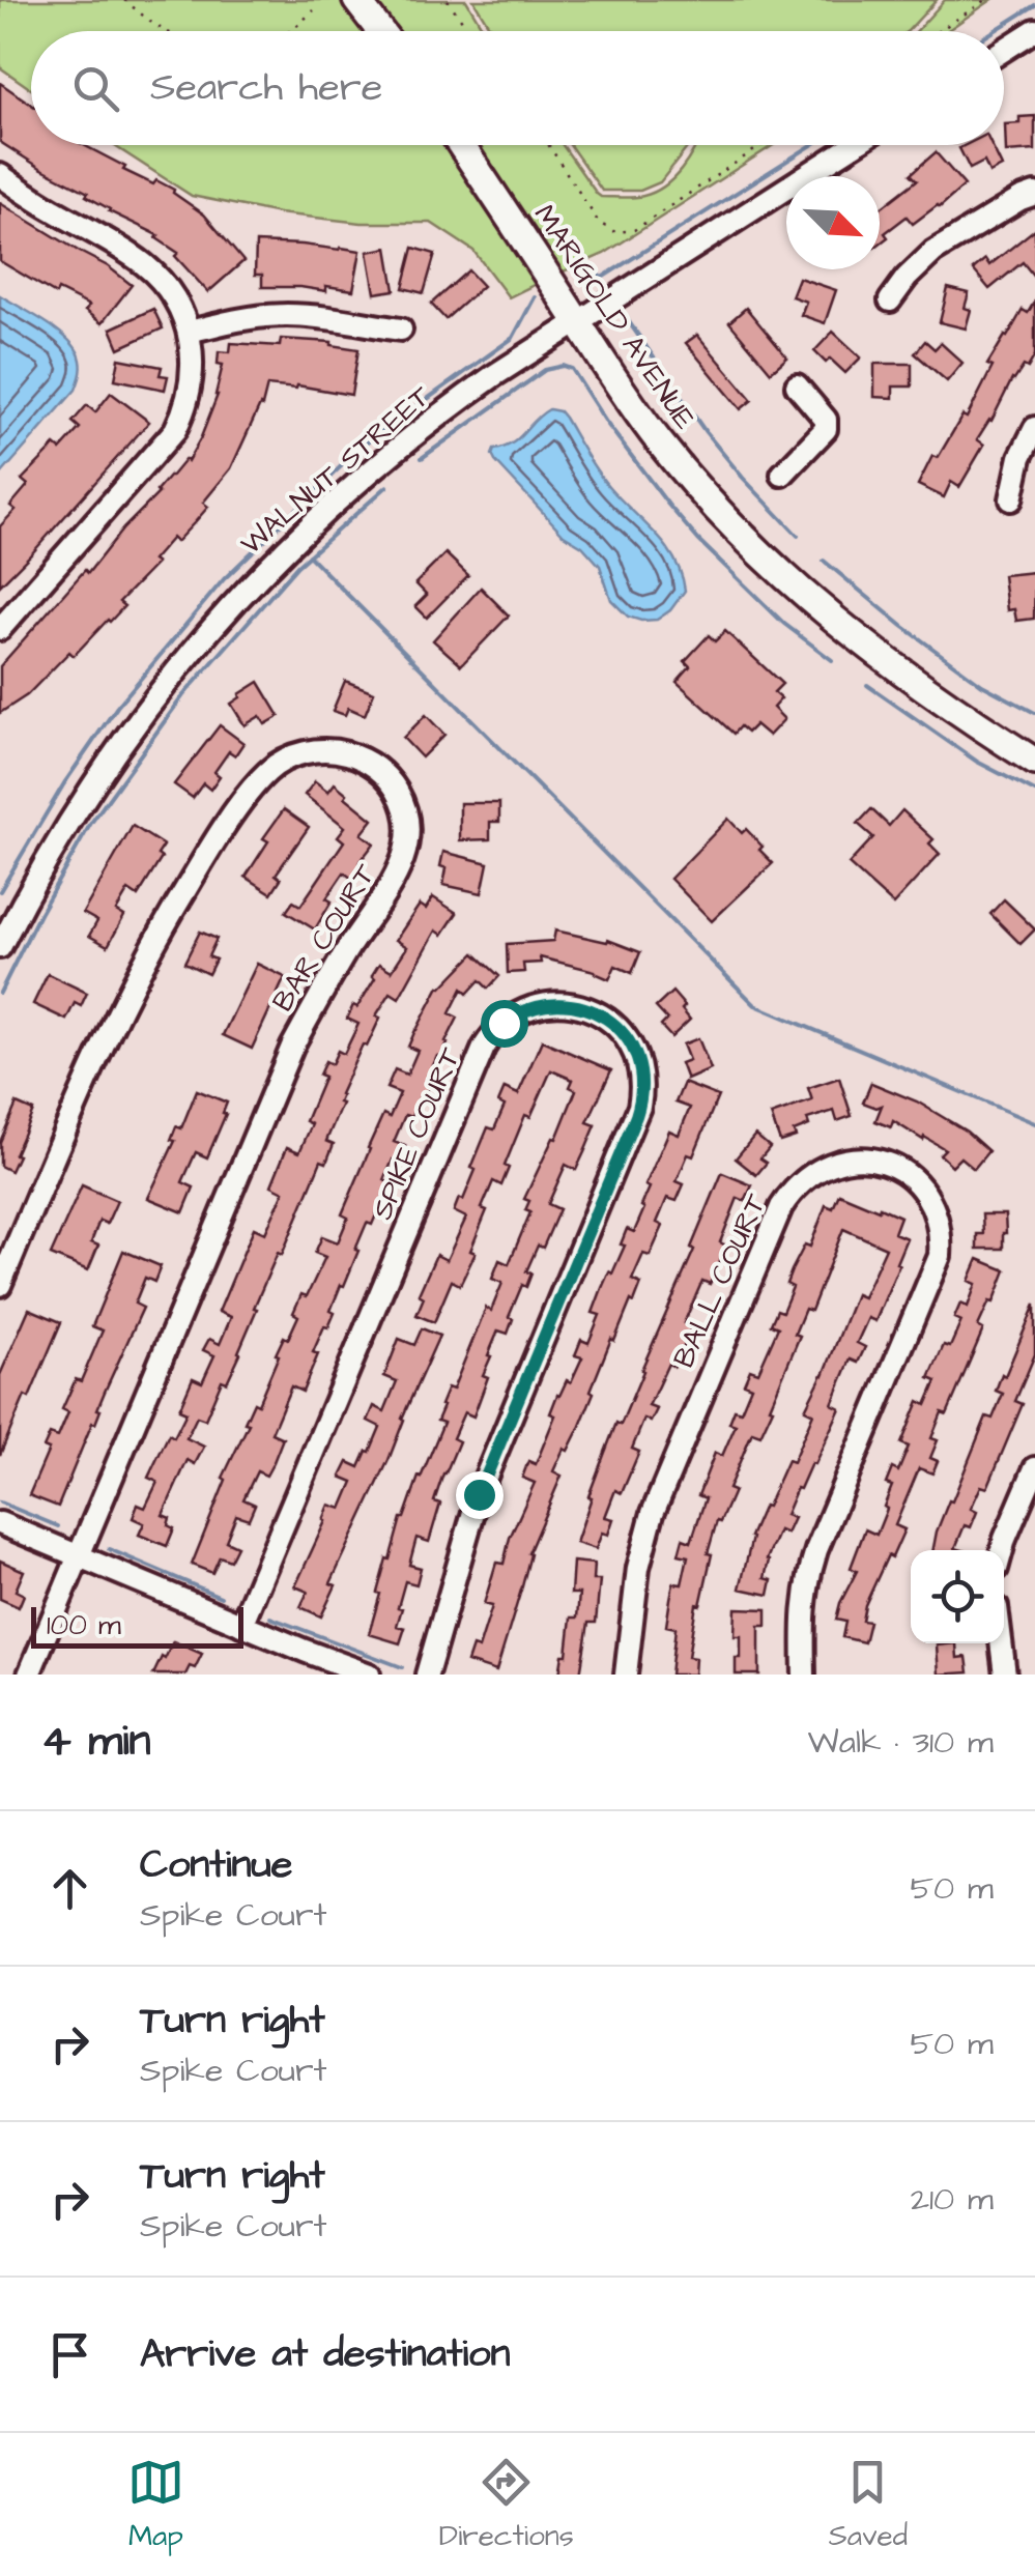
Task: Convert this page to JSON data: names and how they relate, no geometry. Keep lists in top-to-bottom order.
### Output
{
  "streets": {
    "main road": ["MARIGOLD AVENUE"],
    "street": [
      "WALNUT STREET",
      "BAR COURT",
      "SPIKE COURT",
      "BALL COURT"
    ]
  },
  "crossings": [
    ["MARIGOLD AVENUE", "WALNUT STREET"]
  ],
  "scale_bar": "100 m",
  "north": "bottom right",
  "page": {
    "search": "Search here",
    "scale": "100 m",
    "heading": ["4 min", "Walk · 310 m"],
    "list": [
      ["Continue", "Spike Court", "50 m"],
      ["Turn right", "Spike Court", "50 m"],
      ["Turn right", "Spike Court", "210 m"],
      "Arrive at destination"
    ],
    "nav": ["Map", "Directions", "Saved"]
  }
}
